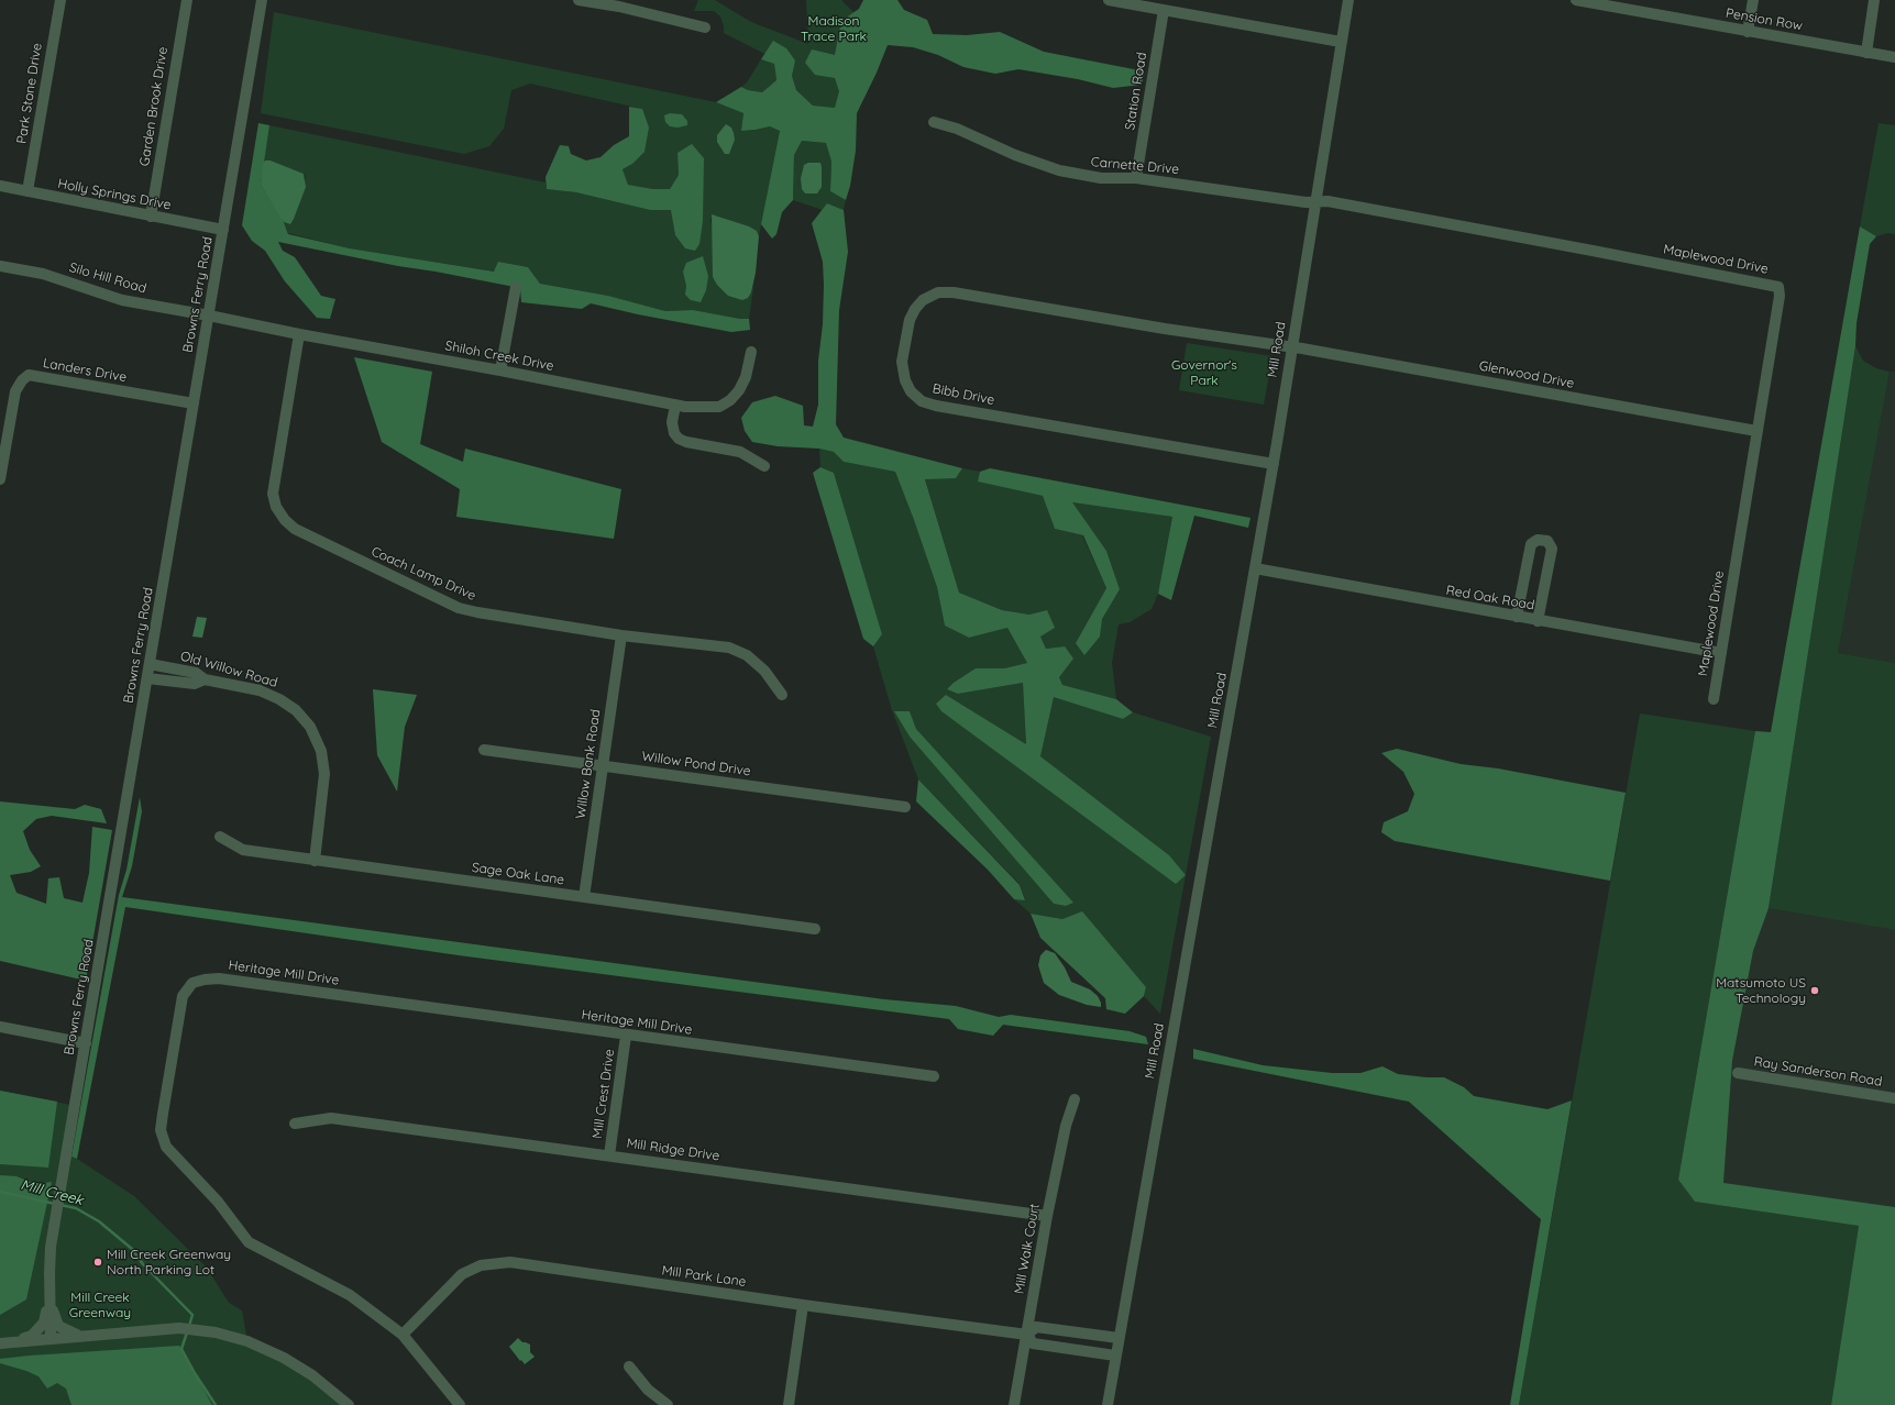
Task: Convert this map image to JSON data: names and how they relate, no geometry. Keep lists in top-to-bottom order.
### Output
{
  "streets": {
    "street": [
      "Pension Row",
      "Station Road",
      "Park Stone Drive",
      "Garden Brook Drive",
      "Carnette Drive",
      "Holly Springs Drive",
      "Maplewood Drive",
      "Silo Hill Road",
      "Browns Ferry Road",
      "Mill Road",
      "Shiloh Creek Drive",
      "Landers Drive",
      "Glenwood Drive",
      "Bibb Drive",
      "Coach Lamp Drive",
      "Red Oak Road",
      "Old Willow Road",
      "Willow Bank Road",
      "Willow Pond Drive",
      "Sage Oak Lane",
      "Heritage Mill Drive",
      "Ray Sanderson Road",
      "Mill Crest Drive",
      "Mill Ridge Drive",
      "Mill Walk Court",
      "Mill Park Lane"
    ]
  },
  "crossings": [
    ["Station Road", "Carnette Drive"],
    ["Park Stone Drive", "Holly Springs Drive"],
    ["Garden Brook Drive", "Holly Springs Drive"],
    ["Carnette Drive", "Maplewood Drive"],
    ["Carnette Drive", "Mill Road"],
    ["Holly Springs Drive", "Browns Ferry Road"],
    ["Maplewood Drive", "Mill Road"],
    ["Maplewood Drive", "Glenwood Drive"],
    ["Maplewood Drive", "Red Oak Road"],
    ["Silo Hill Road", "Browns Ferry Road"],
    ["Silo Hill Road", "Shiloh Creek Drive"],
    ["Browns Ferry Road", "Shiloh Creek Drive"],
    ["Browns Ferry Road", "Landers Drive"],
    ["Browns Ferry Road", "Old Willow Road"],
    ["Mill Road", "Glenwood Drive"],
    ["Mill Road", "Bibb Drive"],
    ["Mill Road", "Red Oak Road"],
    ["Mill Road", "Mill Park Lane"],
    ["Shiloh Creek Drive", "Coach Lamp Drive"],
    ["Glenwood Drive", "Bibb Drive"],
    ["Coach Lamp Drive", "Willow Bank Road"],
    ["Old Willow Road", "Sage Oak Lane"],
    ["Willow Bank Road", "Willow Pond Drive"],
    ["Willow Bank Road", "Sage Oak Lane"],
    ["Heritage Mill Drive", "Mill Crest Drive"],
    ["Heritage Mill Drive", "Mill Park Lane"],
    ["Mill Crest Drive", "Mill Ridge Drive"],
    ["Mill Ridge Drive", "Mill Walk Court"],
    ["Mill Walk Court", "Mill Park Lane"]
  ],
  "water": ["Mill Creek"],
  "parks": ["Madison Trace Park", "Governor's Park", "Mill Creek Greenway"],
  "places": ["Matsumoto US Technology", "Mill Creek Greenway North Parking Lot"]
}
